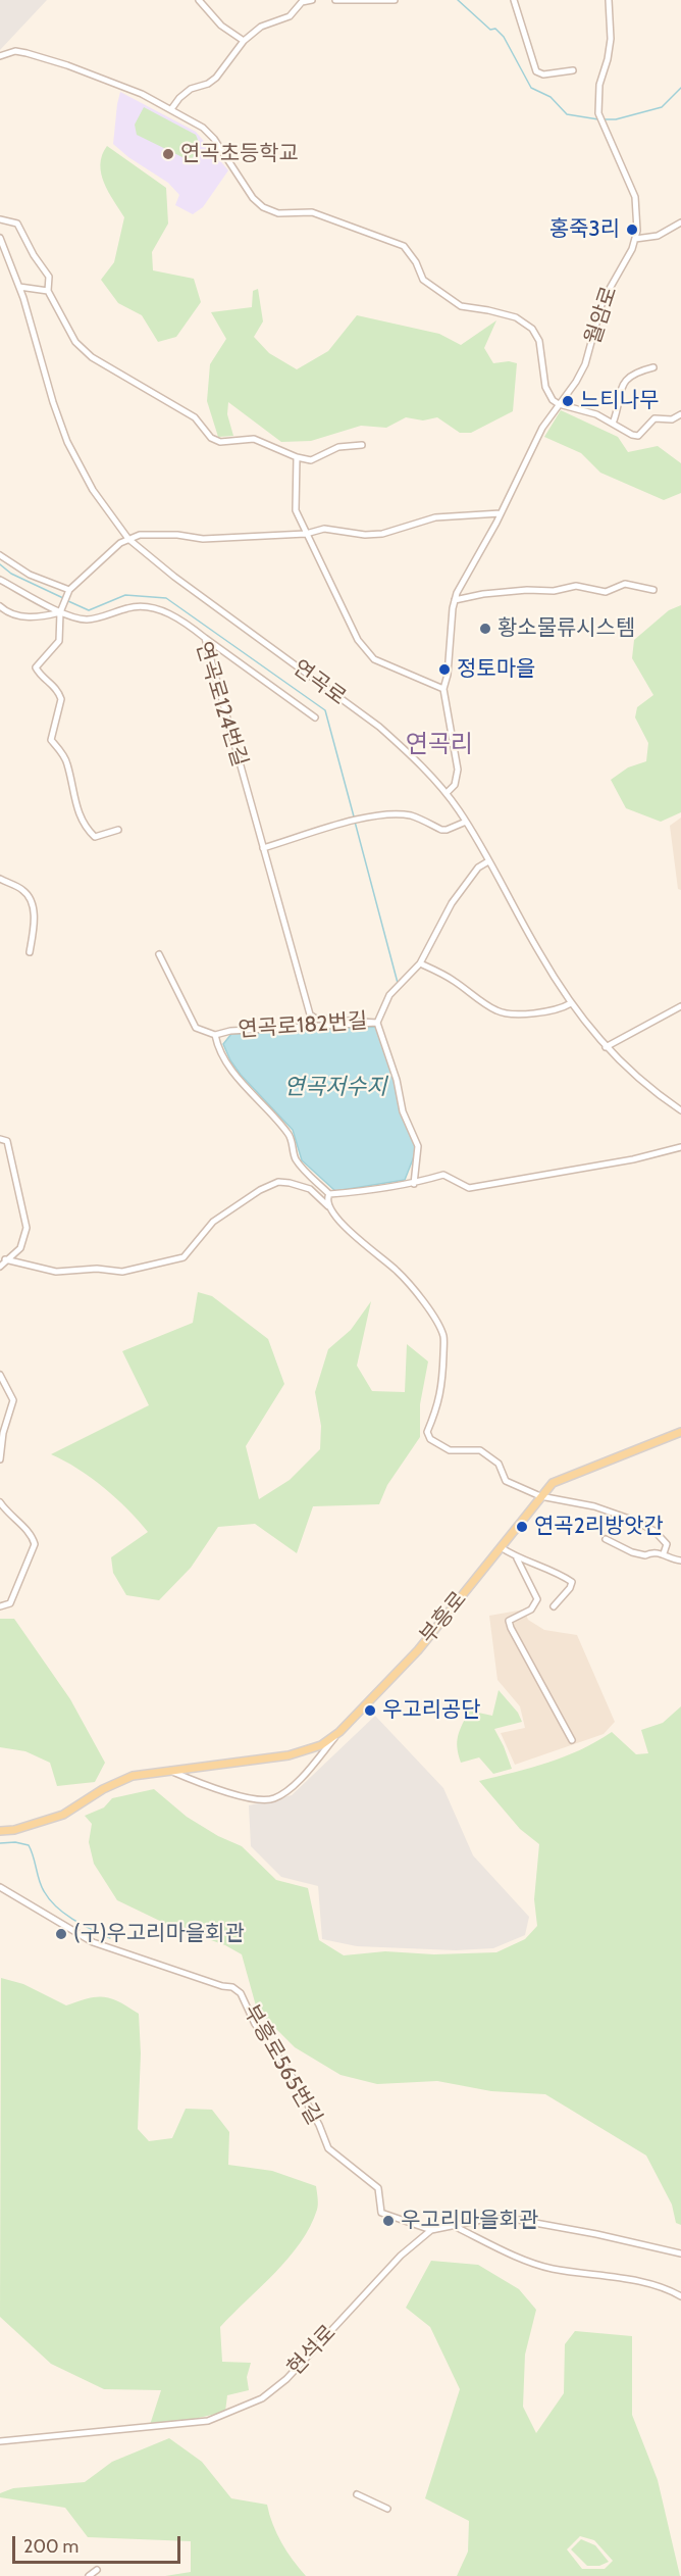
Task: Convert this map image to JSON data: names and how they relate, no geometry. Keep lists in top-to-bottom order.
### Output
{
  "streets": {
    "main road": ["부흥로"],
    "street": [
      "월암로",
      "연곡로",
      "연곡로124번길",
      "연곡로182번길",
      "부흥로565번길",
      "현석로"
    ]
  },
  "crossings": [
    ["월암로", "연곡로"],
    ["연곡로", "연곡로182번길"],
    ["연곡로124번길", "연곡로182번길"],
    ["부흥로565번길", "현석로"]
  ],
  "districts": ["연곡리"],
  "water": ["연곡저수지"],
  "places": [
    "연곡초등학교",
    "홍죽3리",
    "느티나무",
    "황소물류시스템",
    "정토마을",
    "연곡2리방앗간",
    "우고리공단",
    "(구)우고리마을회관",
    "우고리마을회관"
  ],
  "scale_bar": "200 m"
}
